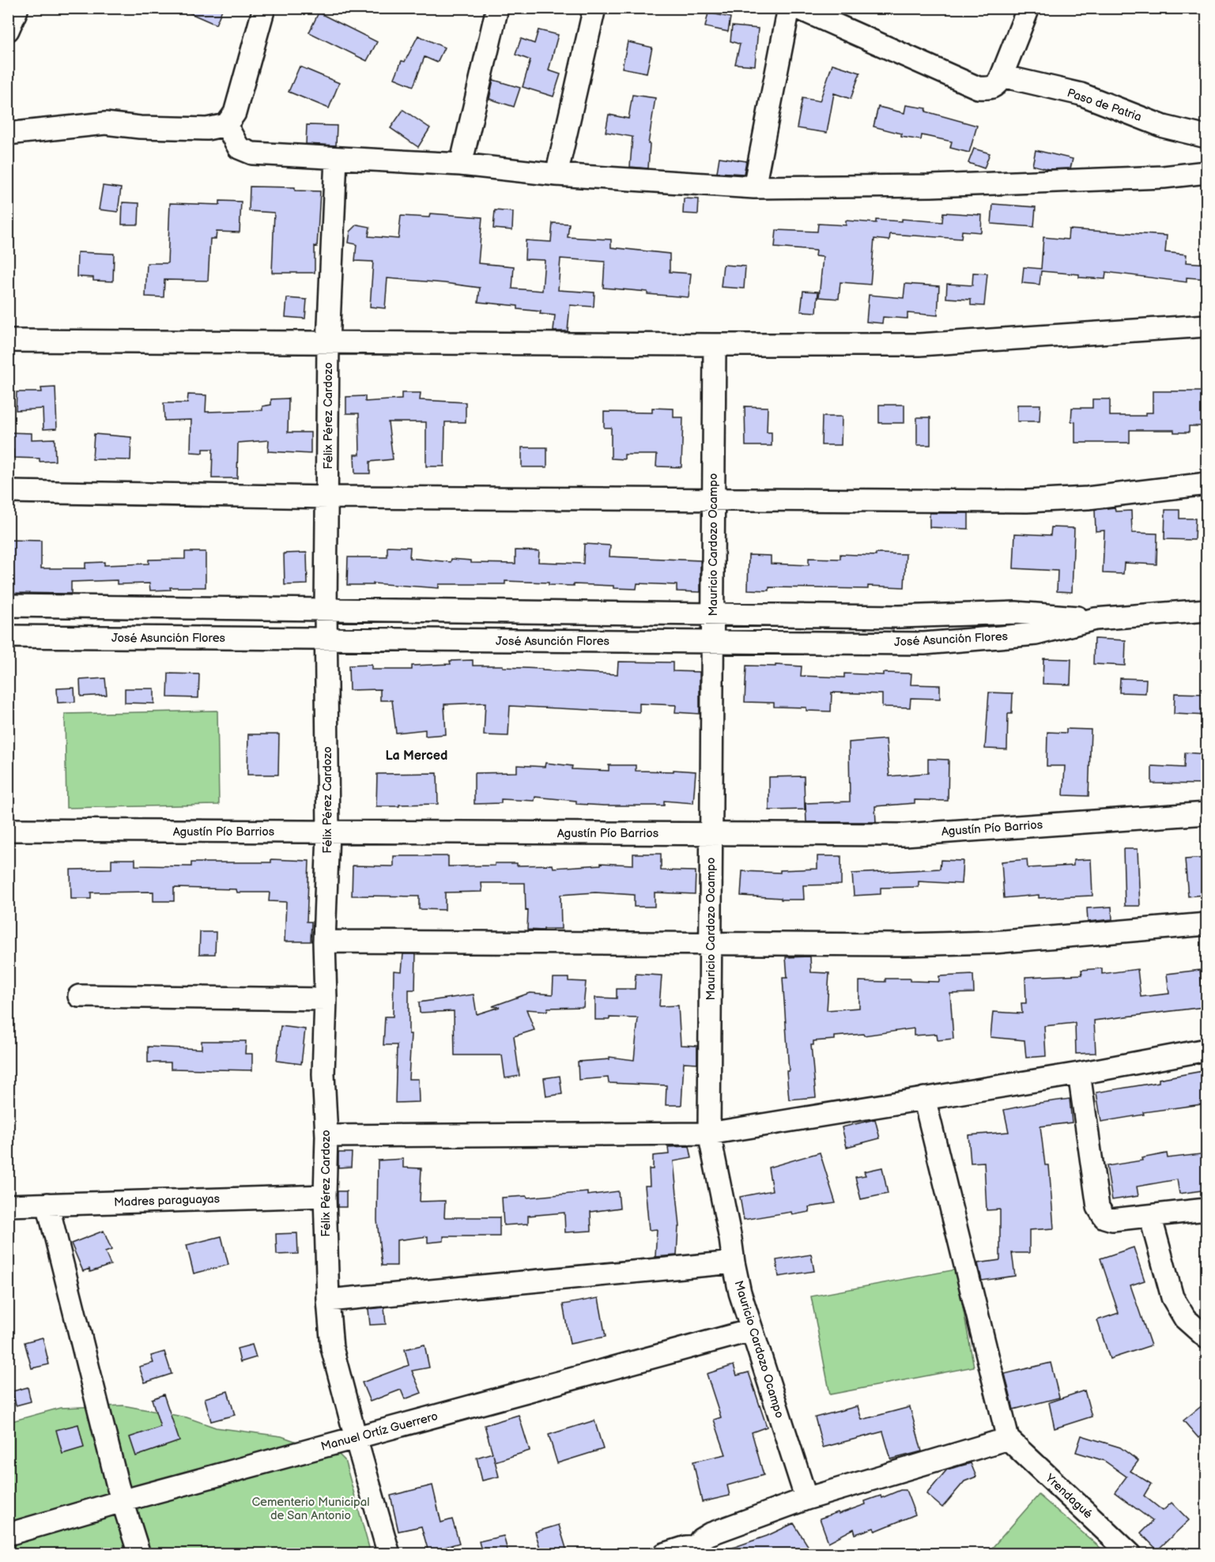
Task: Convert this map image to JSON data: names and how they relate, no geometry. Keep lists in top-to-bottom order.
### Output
{
  "streets": {
    "street": [
      "Paso de Patria",
      "Félix Pérez Cardozo",
      "Mauricio Cardozo Ocampo",
      "José Asunción Flores",
      "Agustín Pío Barrios",
      "Madres paraguayas",
      "Manuel Ortíz Guerrero",
      "Yrendagué"
    ]
  },
  "crossings": [
    ["Félix Pérez Cardozo", "José Asunción Flores"],
    ["Félix Pérez Cardozo", "Agustín Pío Barrios"],
    ["Félix Pérez Cardozo", "Madres paraguayas"],
    ["Félix Pérez Cardozo", "Manuel Ortíz Guerrero"],
    ["Mauricio Cardozo Ocampo", "José Asunción Flores"],
    ["Mauricio Cardozo Ocampo", "Agustín Pío Barrios"],
    ["Mauricio Cardozo Ocampo", "Manuel Ortíz Guerrero"]
  ],
  "districts": ["La Merced"],
  "parks": ["Cementerio Municipal de San Antonio"]
}
